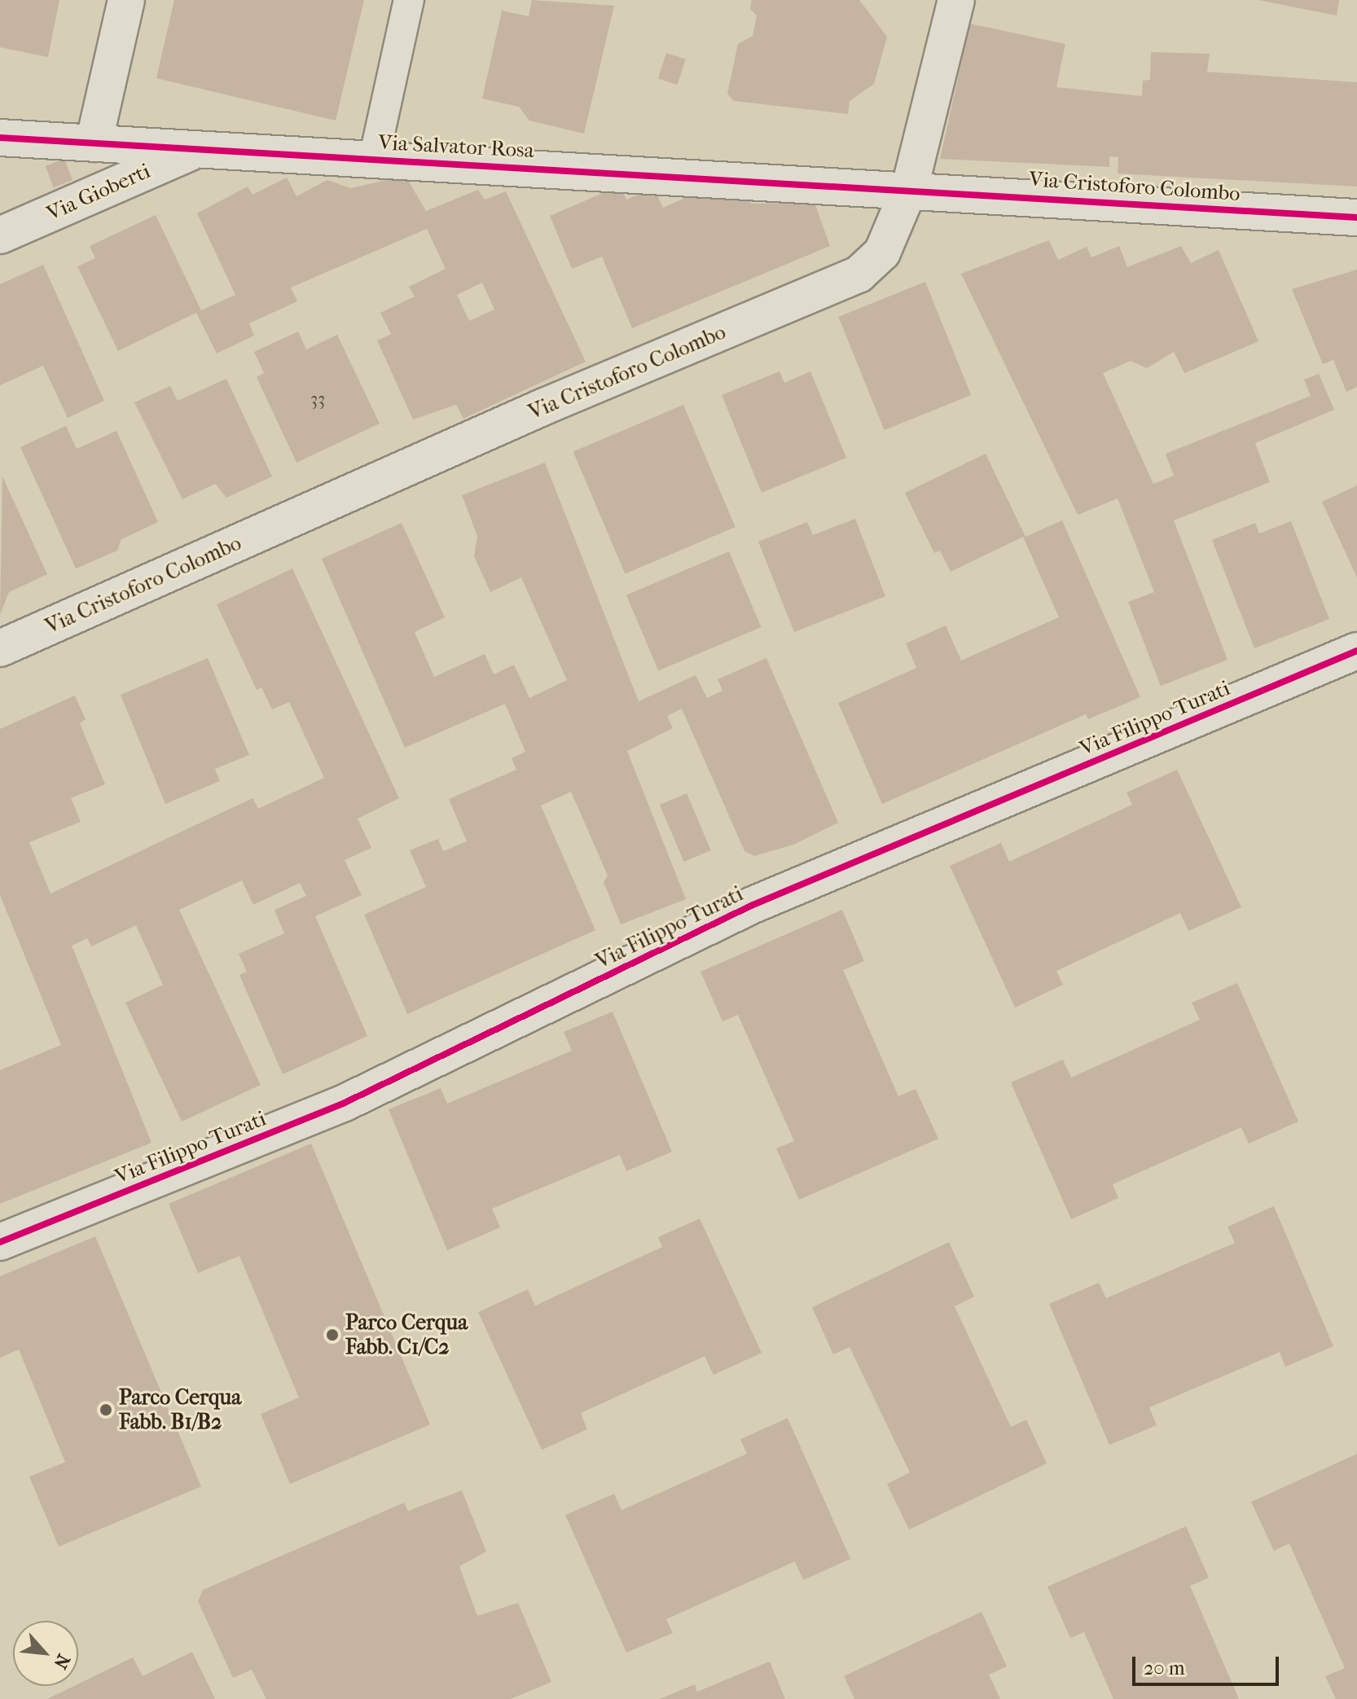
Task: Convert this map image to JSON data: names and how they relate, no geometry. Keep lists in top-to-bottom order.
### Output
{
  "streets": {
    "street": [
      "Via Salvator Rosa",
      "Via Cristoforo Colombo",
      "Via Gioberti",
      "Via Filippo Turati"
    ]
  },
  "crossings": [
    ["Via Salvator Rosa", "Via Cristoforo Colombo"],
    ["Via Salvator Rosa", "Via Gioberti"]
  ],
  "places": ["Parco Cerqua Fabb. C1/C2", "Parco Cerqua Fabb. B1/B2"],
  "house_numbers": ["33"],
  "scale_bar": "20 m",
  "north": "bottom right"
}
